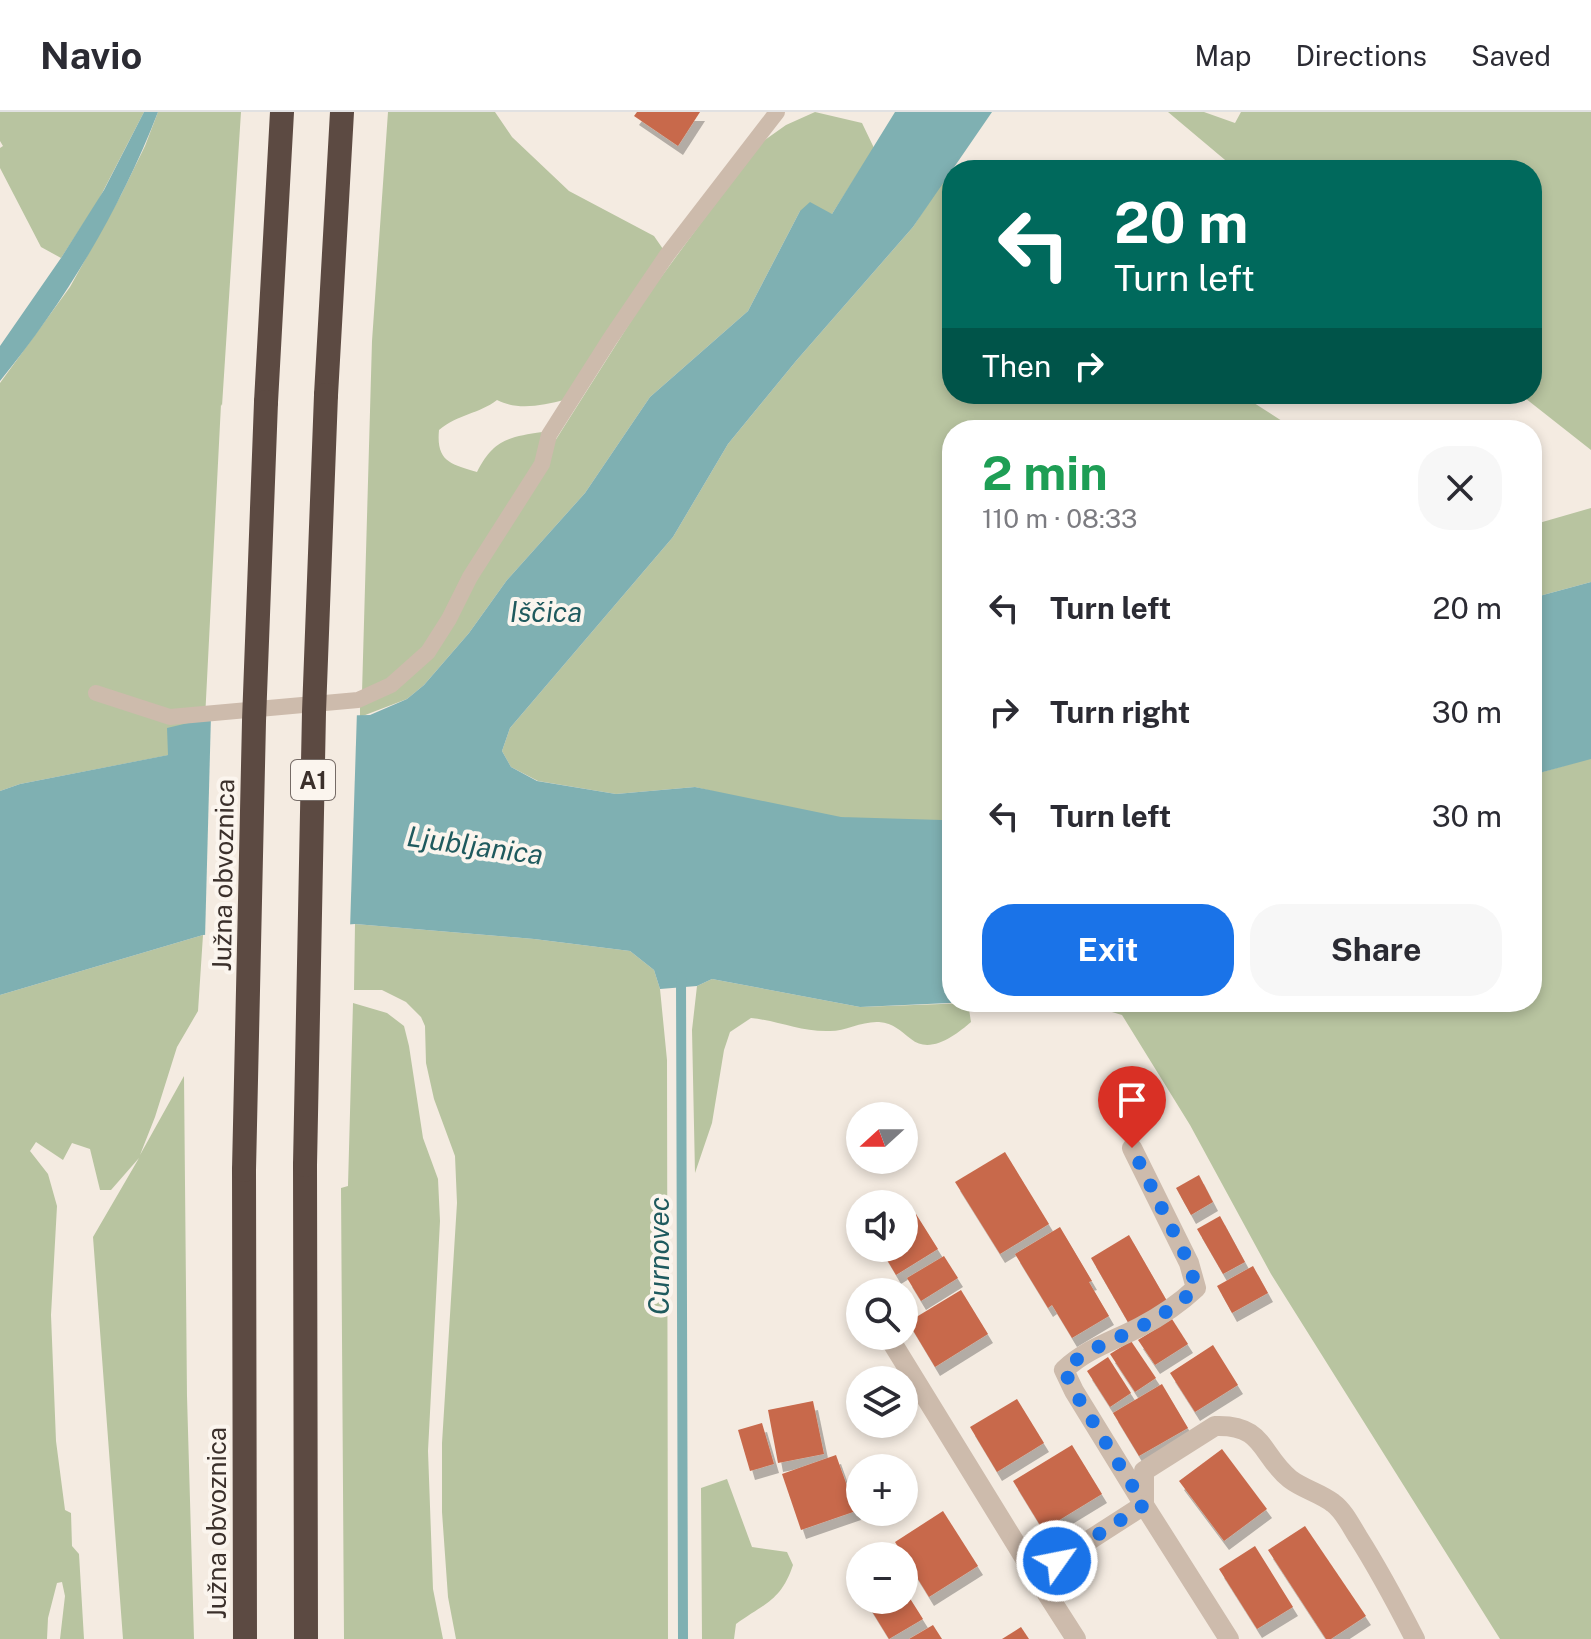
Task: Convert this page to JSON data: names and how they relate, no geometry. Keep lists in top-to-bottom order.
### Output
{
  "streets": {
    "highway": ["A1", "Južna obvoznica"]
  },
  "water": ["Iščica", "Ljubljanica", "Curnovec"],
  "north": "left",
  "page": {
    "header": "Navio",
    "nav": ["Map", "Directions", "Saved"],
    "turn": ["20 m", "Turn left"],
    "then": "Then",
    "heading": ["2 min", "110 m · 08:33"],
    "list": [
      {
        "name": "Turn left",
        "value": "20 m"
      },
      {
        "name": "Turn right",
        "value": "30 m"
      },
      {
        "name": "Turn left",
        "value": "30 m"
      }
    ],
    "buttons": ["Exit", "Share"],
    "map_buttons": ["+", "−"]
  }
}
